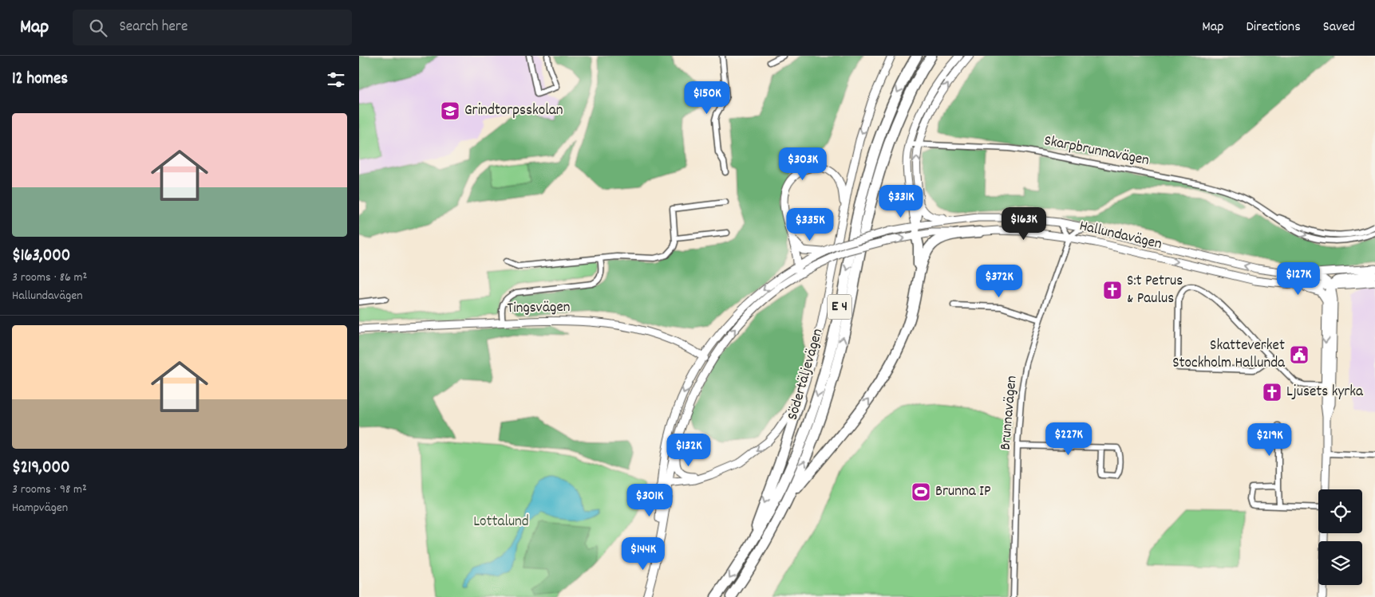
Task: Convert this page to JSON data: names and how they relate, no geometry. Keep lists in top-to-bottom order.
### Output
{
  "streets": {
    "highway": ["E 4", "Södertäljevägen"],
    "main road": ["Hallundavägen", "Tingsvägen"],
    "street": ["Skarpbrunnavägen", "Brunnavägen"]
  },
  "crossings": [
    ["Hallundavägen", "Tingsvägen"],
    ["Hallundavägen", "Brunnavägen"]
  ],
  "parks": ["Lottalund"],
  "places": {
    "school or university": ["Grindtorpsskolan"],
    "church": ["S:t Petrus & Paulus", "Ljusets kyrka"],
    "public building": ["Skatteverket Stockholm Hallunda"],
    "sports": ["Brunna IP"]
  },
  "page": {
    "header": "Map",
    "search": "Search here",
    "nav": ["Map", "Directions", "Saved"],
    "heading": "12 homes",
    "price": [
      "$150K",
      "$303K",
      "$331K",
      "$163K",
      "$335K",
      "$127K",
      "$372K",
      "$227K",
      "$219K",
      "$132K",
      "$301K",
      "$144K"
    ],
    "list": [
      {
        "name": "$163,000",
        "note": "3 rooms · 86 m² · Hallundavägen"
      },
      {
        "name": "$219,000",
        "note": "3 rooms · 98 m² · Hampvägen"
      }
    ]
  }
}
